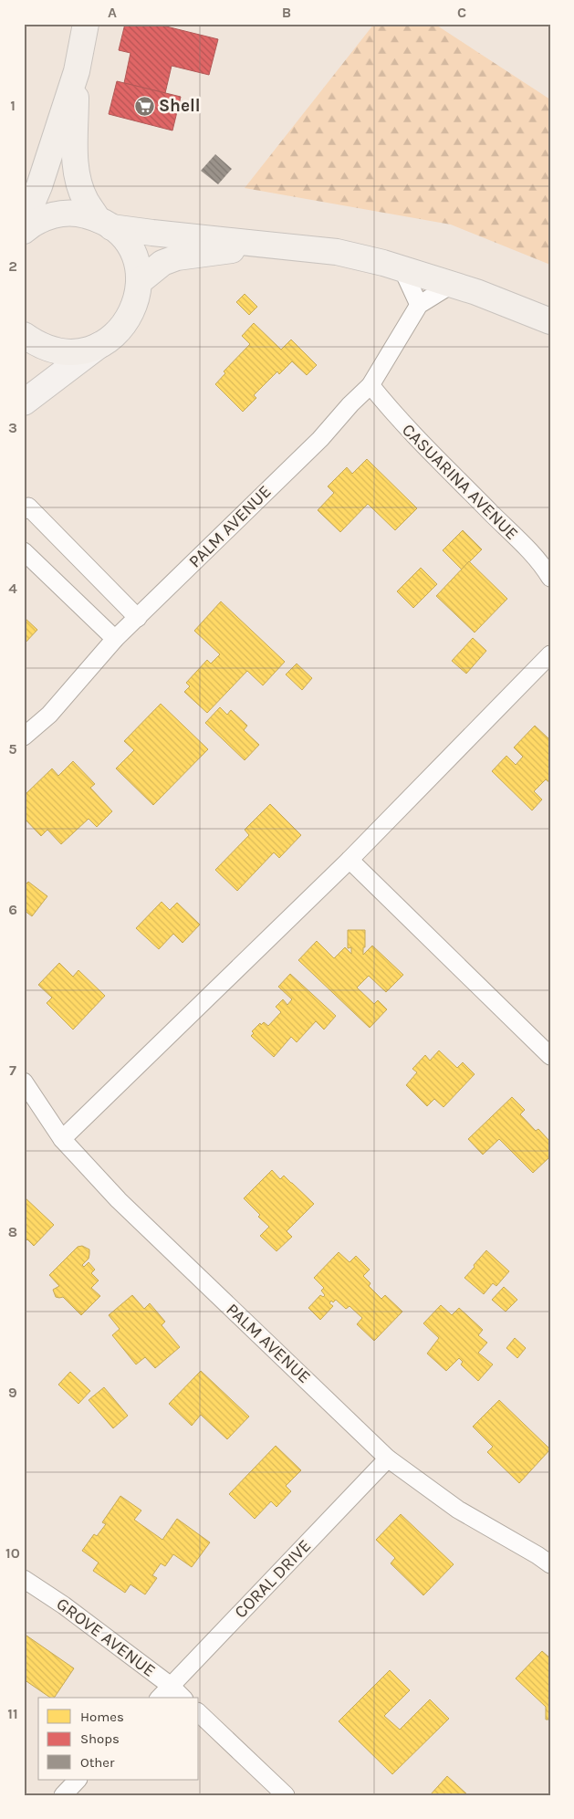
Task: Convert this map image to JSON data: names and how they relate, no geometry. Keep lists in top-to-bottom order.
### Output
{
  "streets": {
    "street": [
      "CASUARINA AVENUE",
      "PALM AVENUE",
      "CORAL DRIVE",
      "GROVE AVENUE"
    ]
  },
  "crossings": [
    ["CASUARINA AVENUE", "PALM AVENUE"],
    ["PALM AVENUE", "CORAL DRIVE"],
    ["CORAL DRIVE", "GROVE AVENUE"]
  ],
  "places": {
    "supermarket": ["Shell"]
  },
  "legend": ["Homes", "Shops", "Other"],
  "grid": {
    "columns": ["A", "B", "C"],
    "rows": [
      "1",
      "2",
      "3",
      "4",
      "5",
      "6",
      "7",
      "8",
      "9",
      "10",
      "11"
    ]
  }
}
